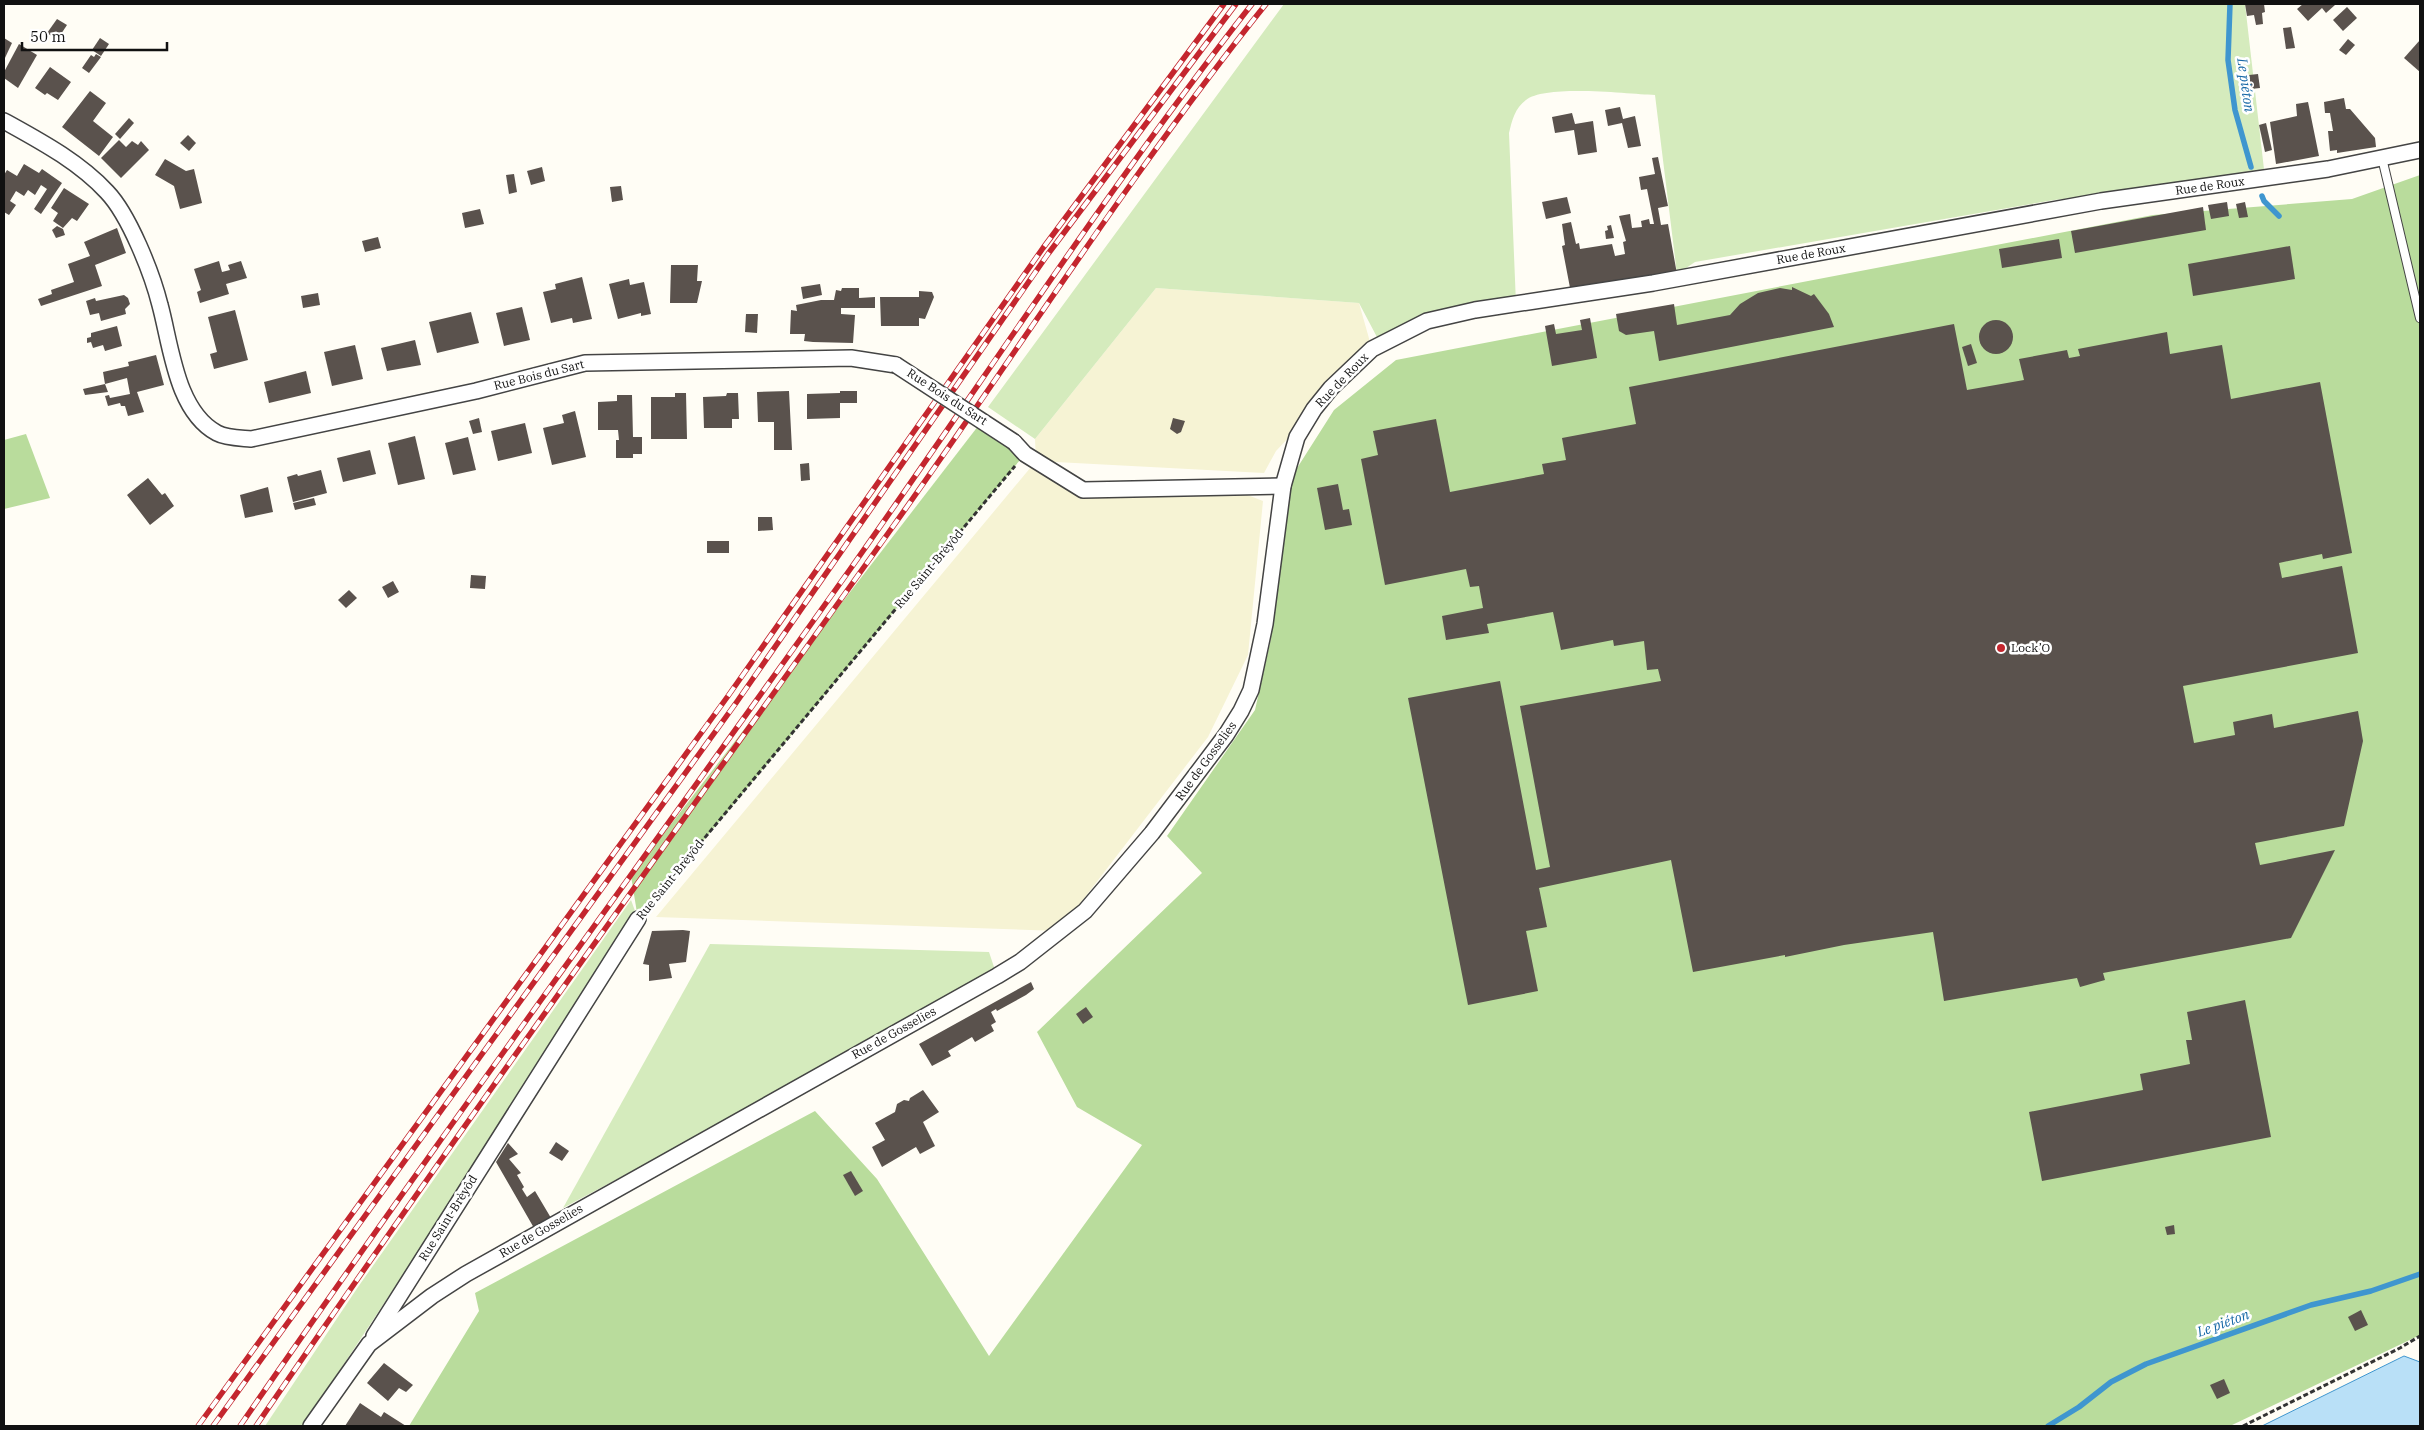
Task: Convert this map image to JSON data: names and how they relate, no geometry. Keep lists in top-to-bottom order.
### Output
{
  "streets": {
    "street": [
      "Rue de Roux",
      "Rue Bois du Sart",
      "Rue Saint-Brèyôd",
      "Rue de Gosselies"
    ]
  },
  "crossings": [
    ["Rue de Roux", "Rue Bois du Sart"],
    ["Rue de Roux", "Rue de Gosselies"],
    ["Rue Bois du Sart", "Rue Saint-Brèyôd"],
    ["Rue Bois du Sart", "Rue de Gosselies"],
    ["Rue Saint-Brèyôd", "Rue de Gosselies"]
  ],
  "water": ["Le piéton"],
  "places": ["Lock’O"],
  "scale_bar": "50 m"
}
